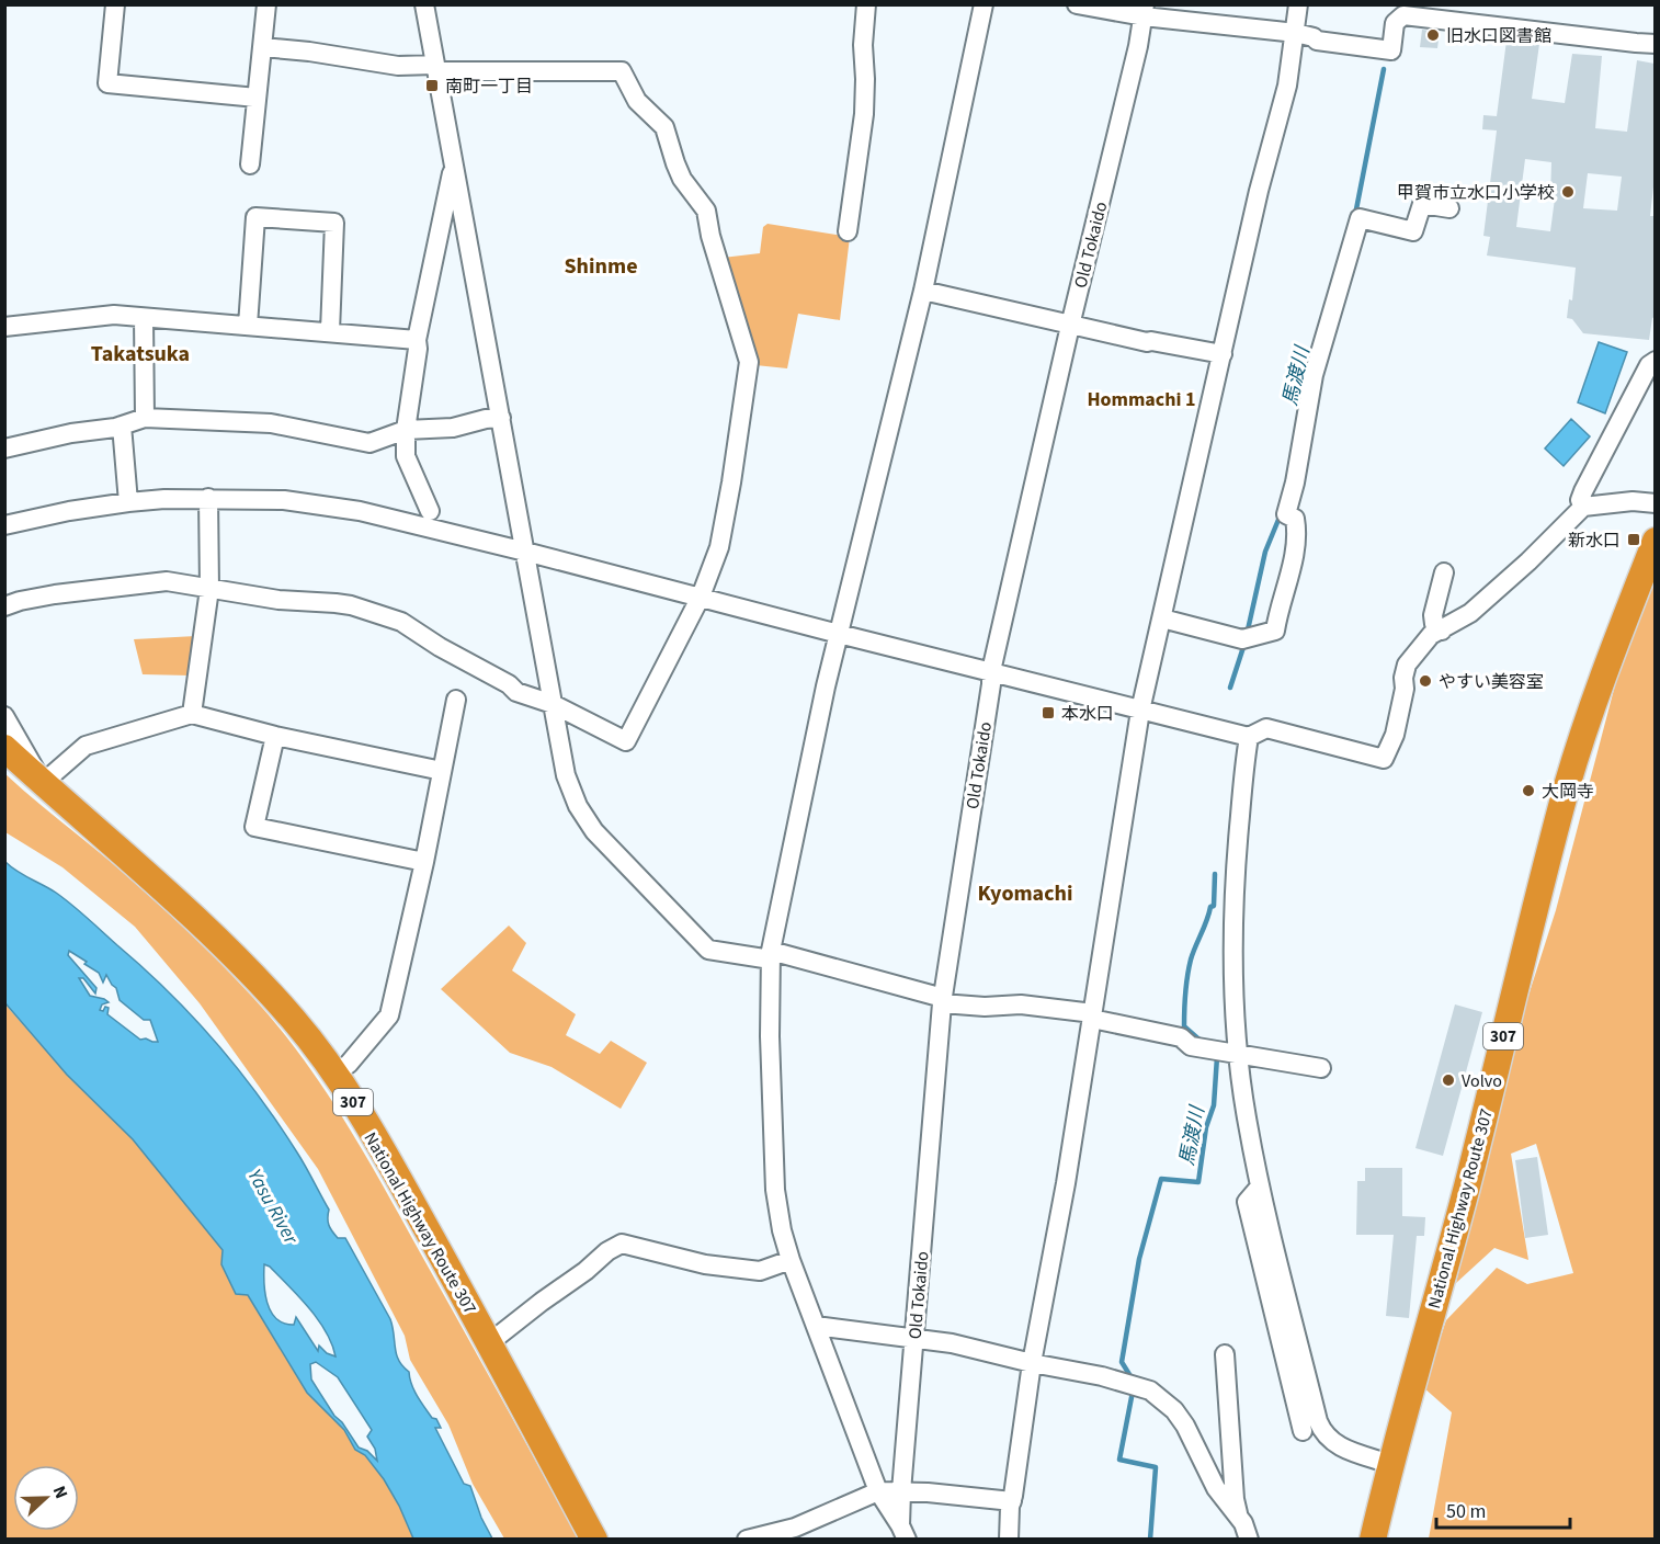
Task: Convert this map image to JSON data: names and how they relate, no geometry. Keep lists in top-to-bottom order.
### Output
{
  "streets": {
    "highway": ["307", "National Highway Route 307"],
    "street": ["Old Tokaido"]
  },
  "districts": [
    "Shinme",
    "Takatsuka",
    "Hommachi 1",
    "Kyomachi"
  ],
  "water": ["馬渡川", "Yasu River"],
  "places": {
    "other": [
      "旧水口図書館",
      "甲賀市立水口小学校",
      "やすい美容室",
      "大岡寺",
      "Volvo"
    ],
    "transit": ["南町一丁目", "新水口", "本水口"]
  },
  "scale_bar": "50 m",
  "north": "right"
}
